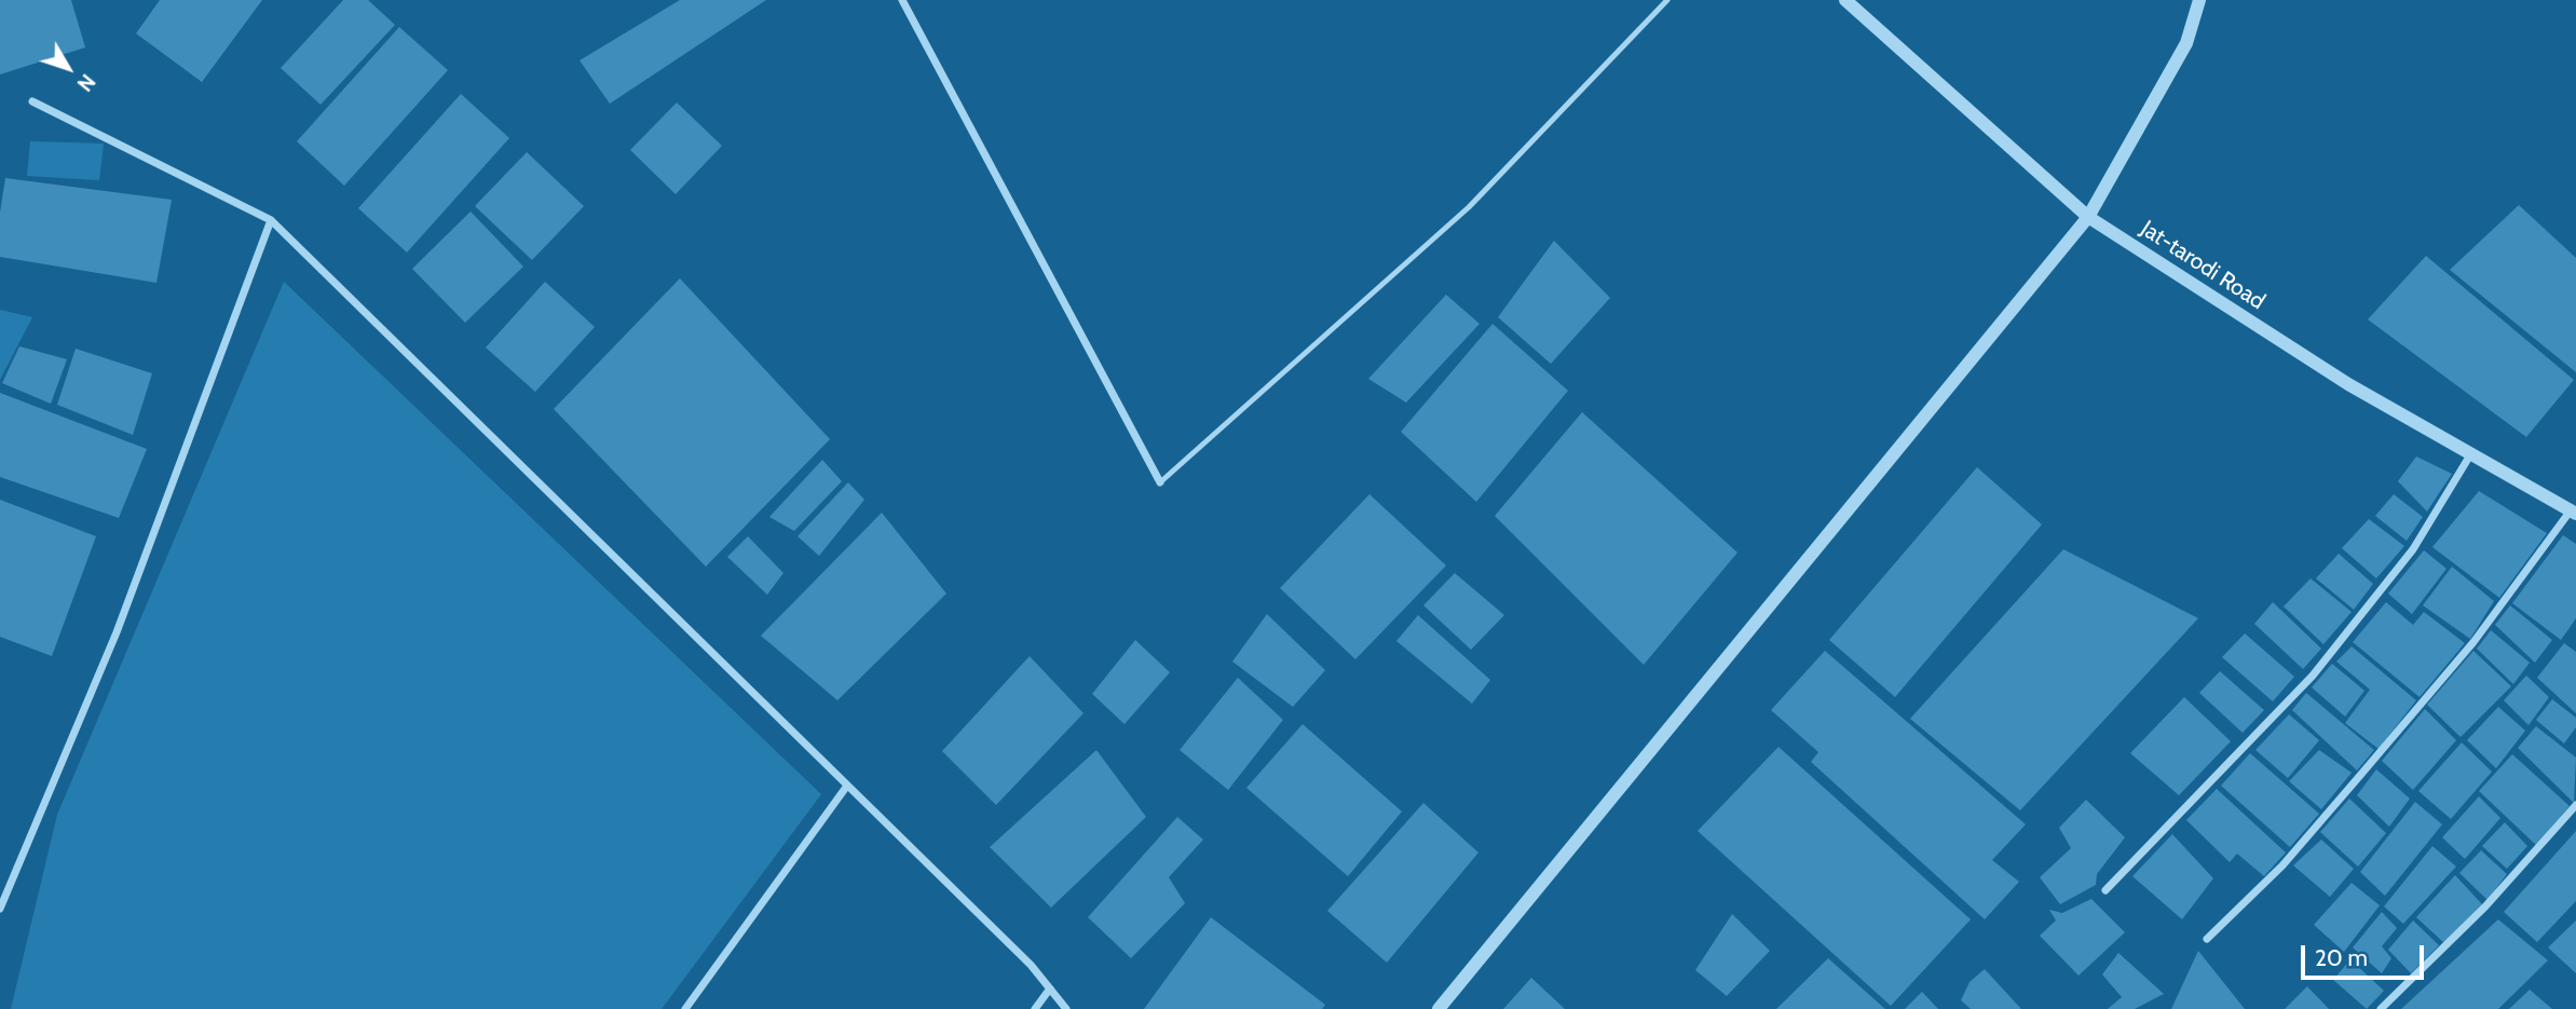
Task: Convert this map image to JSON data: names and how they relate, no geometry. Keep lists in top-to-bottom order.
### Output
{
  "streets": {
    "street": ["Jat-tarodi Road"]
  },
  "scale_bar": "20 m",
  "north": "bottom right"
}
